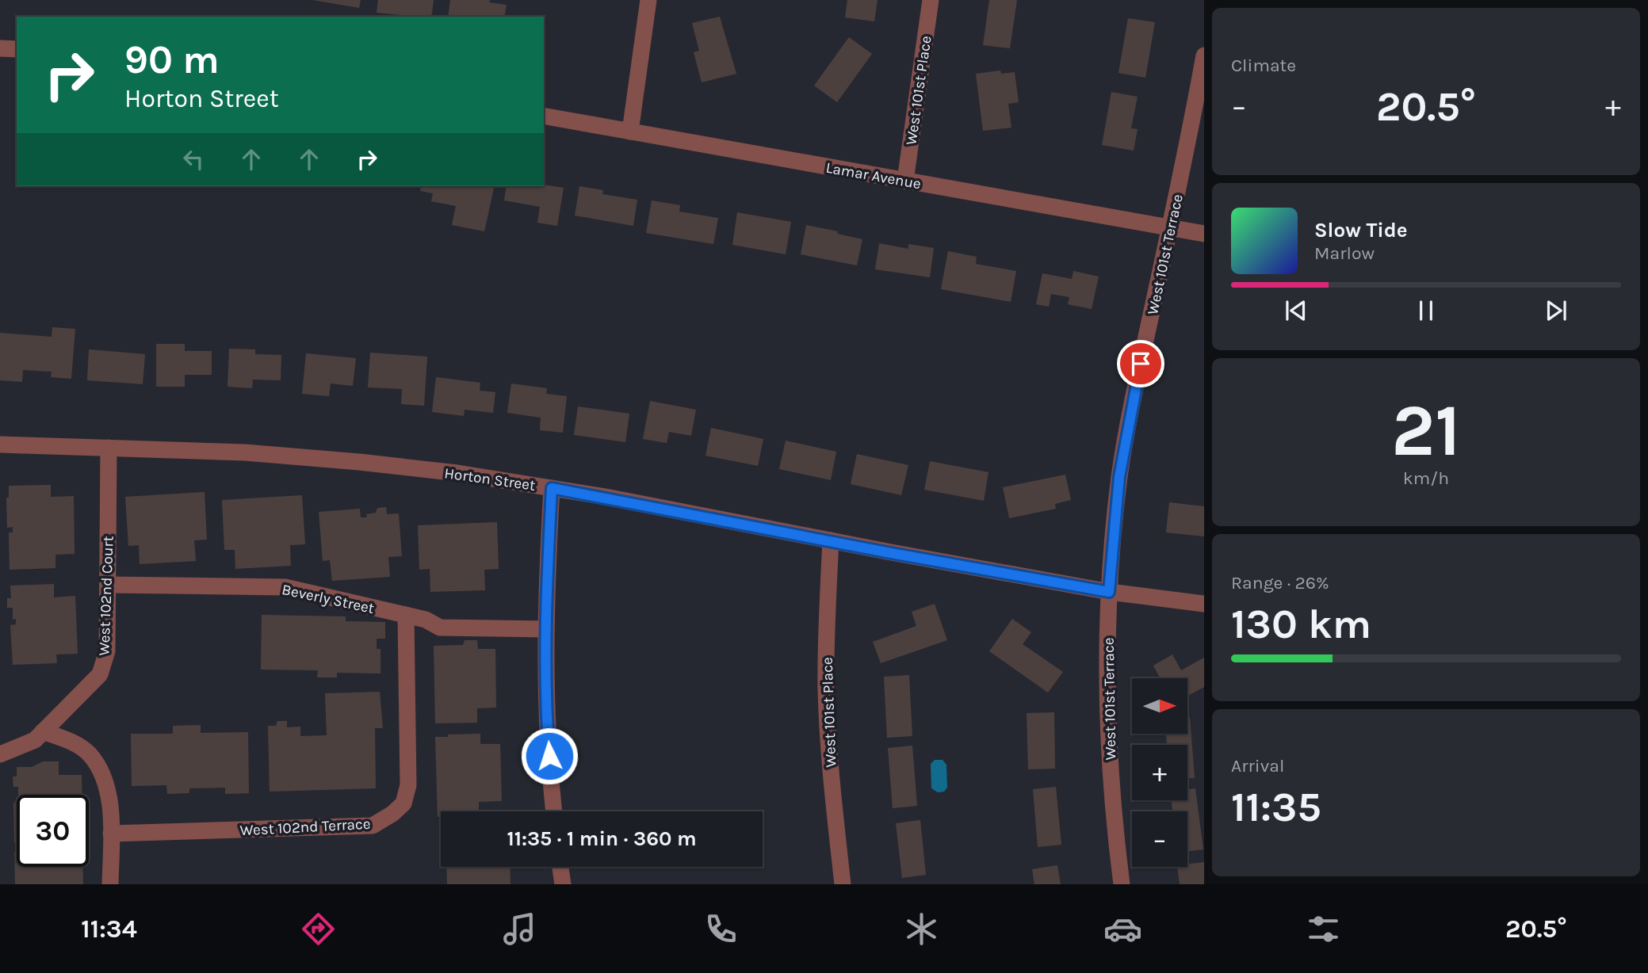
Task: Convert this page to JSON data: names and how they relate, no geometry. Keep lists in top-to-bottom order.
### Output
{
  "streets": {
    "street": [
      "West 101st Place",
      "Lamar Avenue",
      "West 101st Terrace",
      "Horton Street",
      "West 102nd Court",
      "Beverly Street",
      "West 102nd Terrace"
    ]
  },
  "crossings": [
    ["West 101st Place", "Lamar Avenue"],
    ["West 101st Place", "Horton Street"],
    ["Lamar Avenue", "West 101st Terrace"],
    ["West 101st Terrace", "Horton Street"],
    ["Horton Street", "West 102nd Court"],
    ["West 102nd Court", "Beverly Street"],
    ["Beverly Street", "West 102nd Terrace"]
  ],
  "north": "right",
  "page": {
    "tile": [
      "Climate",
      ["21", "km/h"],
      ["Range · 26%", "130 km"],
      ["Arrival", "11:35"]
    ],
    "turn": ["90 m", "Horton Street"],
    "heat": ["−", "20.5°", "+"],
    "song": ["Slow Tide", "Marlow"],
    "map_buttons": ["+", "−"],
    "limit": "30",
    "trip": "11:35 · 1 min · 360 m",
    "tabs": ["11:34", "20.5°"]
  }
}
